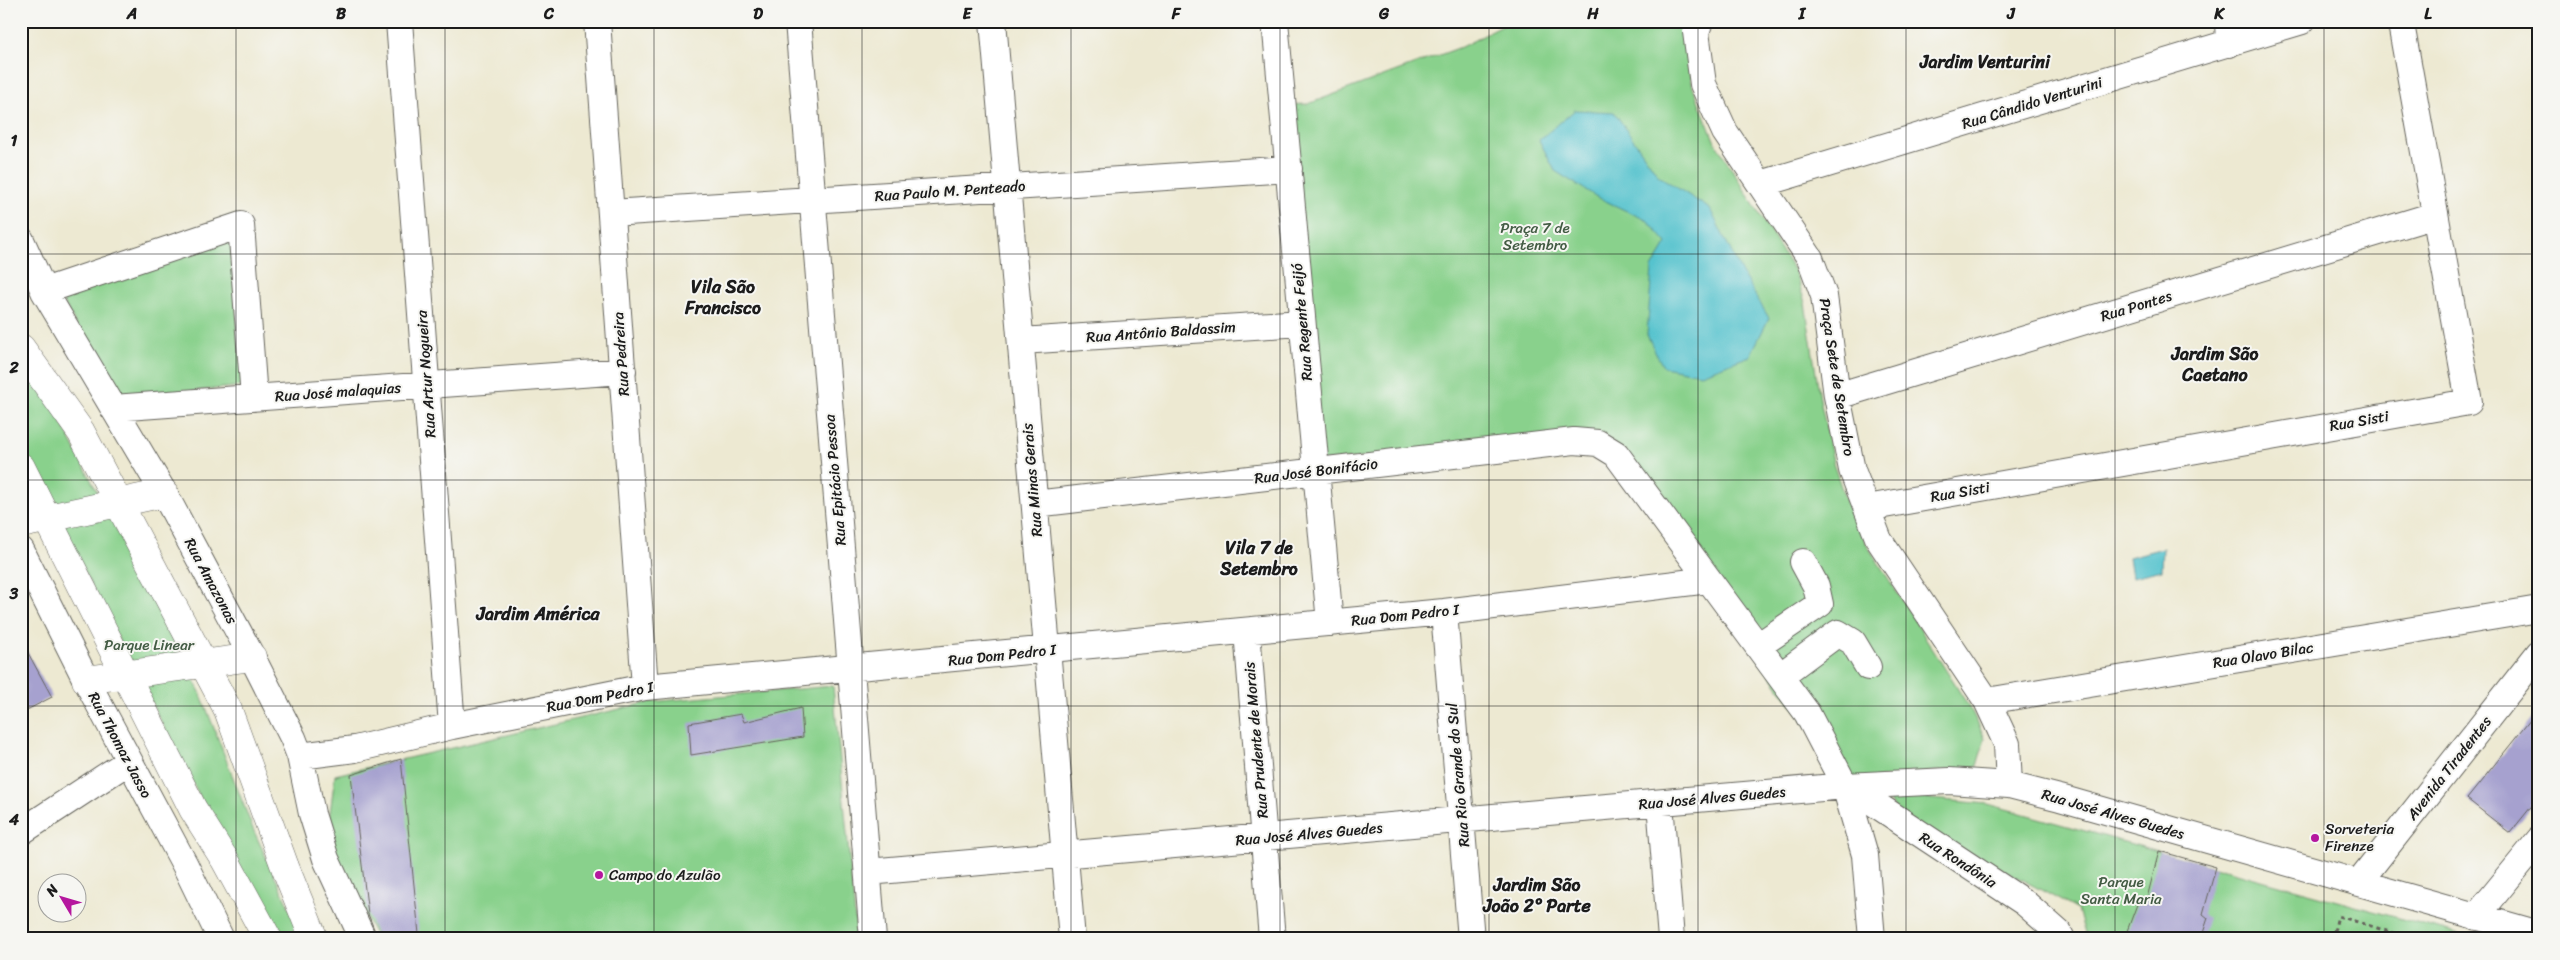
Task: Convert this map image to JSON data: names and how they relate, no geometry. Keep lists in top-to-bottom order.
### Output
{
  "streets": {
    "street": [
      "Rua Cândido Venturini",
      "Rua Paulo M. Penteado",
      "Rua Pontes",
      "Rua Regente Feijó",
      "Rua Antônio Baldassim",
      "Rua Pedreira",
      "Rua Artur Nogueira",
      "Praça Sete de Setembro",
      "Rua José malaquias",
      "Rua Sisti",
      "Rua José Bonifácio",
      "Rua Epitácio Pessoa",
      "Rua Minas Gerais",
      "Rua Amazonas",
      "Rua Dom Pedro I",
      "Rua Olavo Bilac",
      "Rua Prudente de Morais",
      "Rua Thomaz Jasso",
      "Avenida Tiradentes",
      "Rua Rio Grande do Sul",
      "Rua José Alves Guedes",
      "Rua Rondônia"
    ]
  },
  "crossings": [
    ["Rua Cândido Venturini", "Praça Sete de Setembro"],
    ["Rua Paulo M. Penteado", "Rua Regente Feijó"],
    ["Rua Paulo M. Penteado", "Rua Pedreira"],
    ["Rua Paulo M. Penteado", "Rua Epitácio Pessoa"],
    ["Rua Paulo M. Penteado", "Rua Minas Gerais"],
    ["Rua Pontes", "Praça Sete de Setembro"],
    ["Rua Pontes", "Rua Sisti"],
    ["Rua Regente Feijó", "Rua Antônio Baldassim"],
    ["Rua Regente Feijó", "Rua José Bonifácio"],
    ["Rua Regente Feijó", "Rua Dom Pedro I"],
    ["Rua Antônio Baldassim", "Rua Minas Gerais"],
    ["Rua Pedreira", "Rua José malaquias"],
    ["Rua Pedreira", "Rua Dom Pedro I"],
    ["Rua Artur Nogueira", "Rua José malaquias"],
    ["Rua Artur Nogueira", "Rua Dom Pedro I"],
    ["Praça Sete de Setembro", "Rua Sisti"],
    ["Praça Sete de Setembro", "Rua Olavo Bilac"],
    ["Praça Sete de Setembro", "Rua José Alves Guedes"],
    ["Rua José malaquias", "Rua Amazonas"],
    ["Rua José Bonifácio", "Rua Minas Gerais"],
    ["Rua José Bonifácio", "Rua Dom Pedro I"],
    ["Rua Epitácio Pessoa", "Rua Dom Pedro I"],
    ["Rua Epitácio Pessoa", "Rua José Alves Guedes"],
    ["Rua Minas Gerais", "Rua Dom Pedro I"],
    ["Rua Minas Gerais", "Rua José Alves Guedes"],
    ["Rua Amazonas", "Rua Dom Pedro I"],
    ["Rua Dom Pedro I", "Rua Prudente de Morais"],
    ["Rua Dom Pedro I", "Rua Rio Grande do Sul"],
    ["Rua Prudente de Morais", "Rua José Alves Guedes"],
    ["Avenida Tiradentes", "Rua José Alves Guedes"],
    ["Rua Rio Grande do Sul", "Rua José Alves Guedes"],
    ["Rua José Alves Guedes", "Rua Rondônia"]
  ],
  "districts": [
    "Jardim Venturini",
    "Vila São Francisco",
    "Jardim São Caetano",
    "Vila 7 de Setembro",
    "Jardim América",
    "Jardim São João 2° Parte"
  ],
  "parks": ["Praça 7 de Setembro", "Parque Linear", "Parque Santa Maria"],
  "places": ["Sorveteria Firenze", "Campo do Azulão"],
  "north": "top left",
  "grid": {
    "columns": [
      "A",
      "B",
      "C",
      "D",
      "E",
      "F",
      "G",
      "H",
      "I",
      "J",
      "K",
      "L"
    ],
    "rows": [
      "1",
      "2",
      "3",
      "4"
    ]
  }
}
